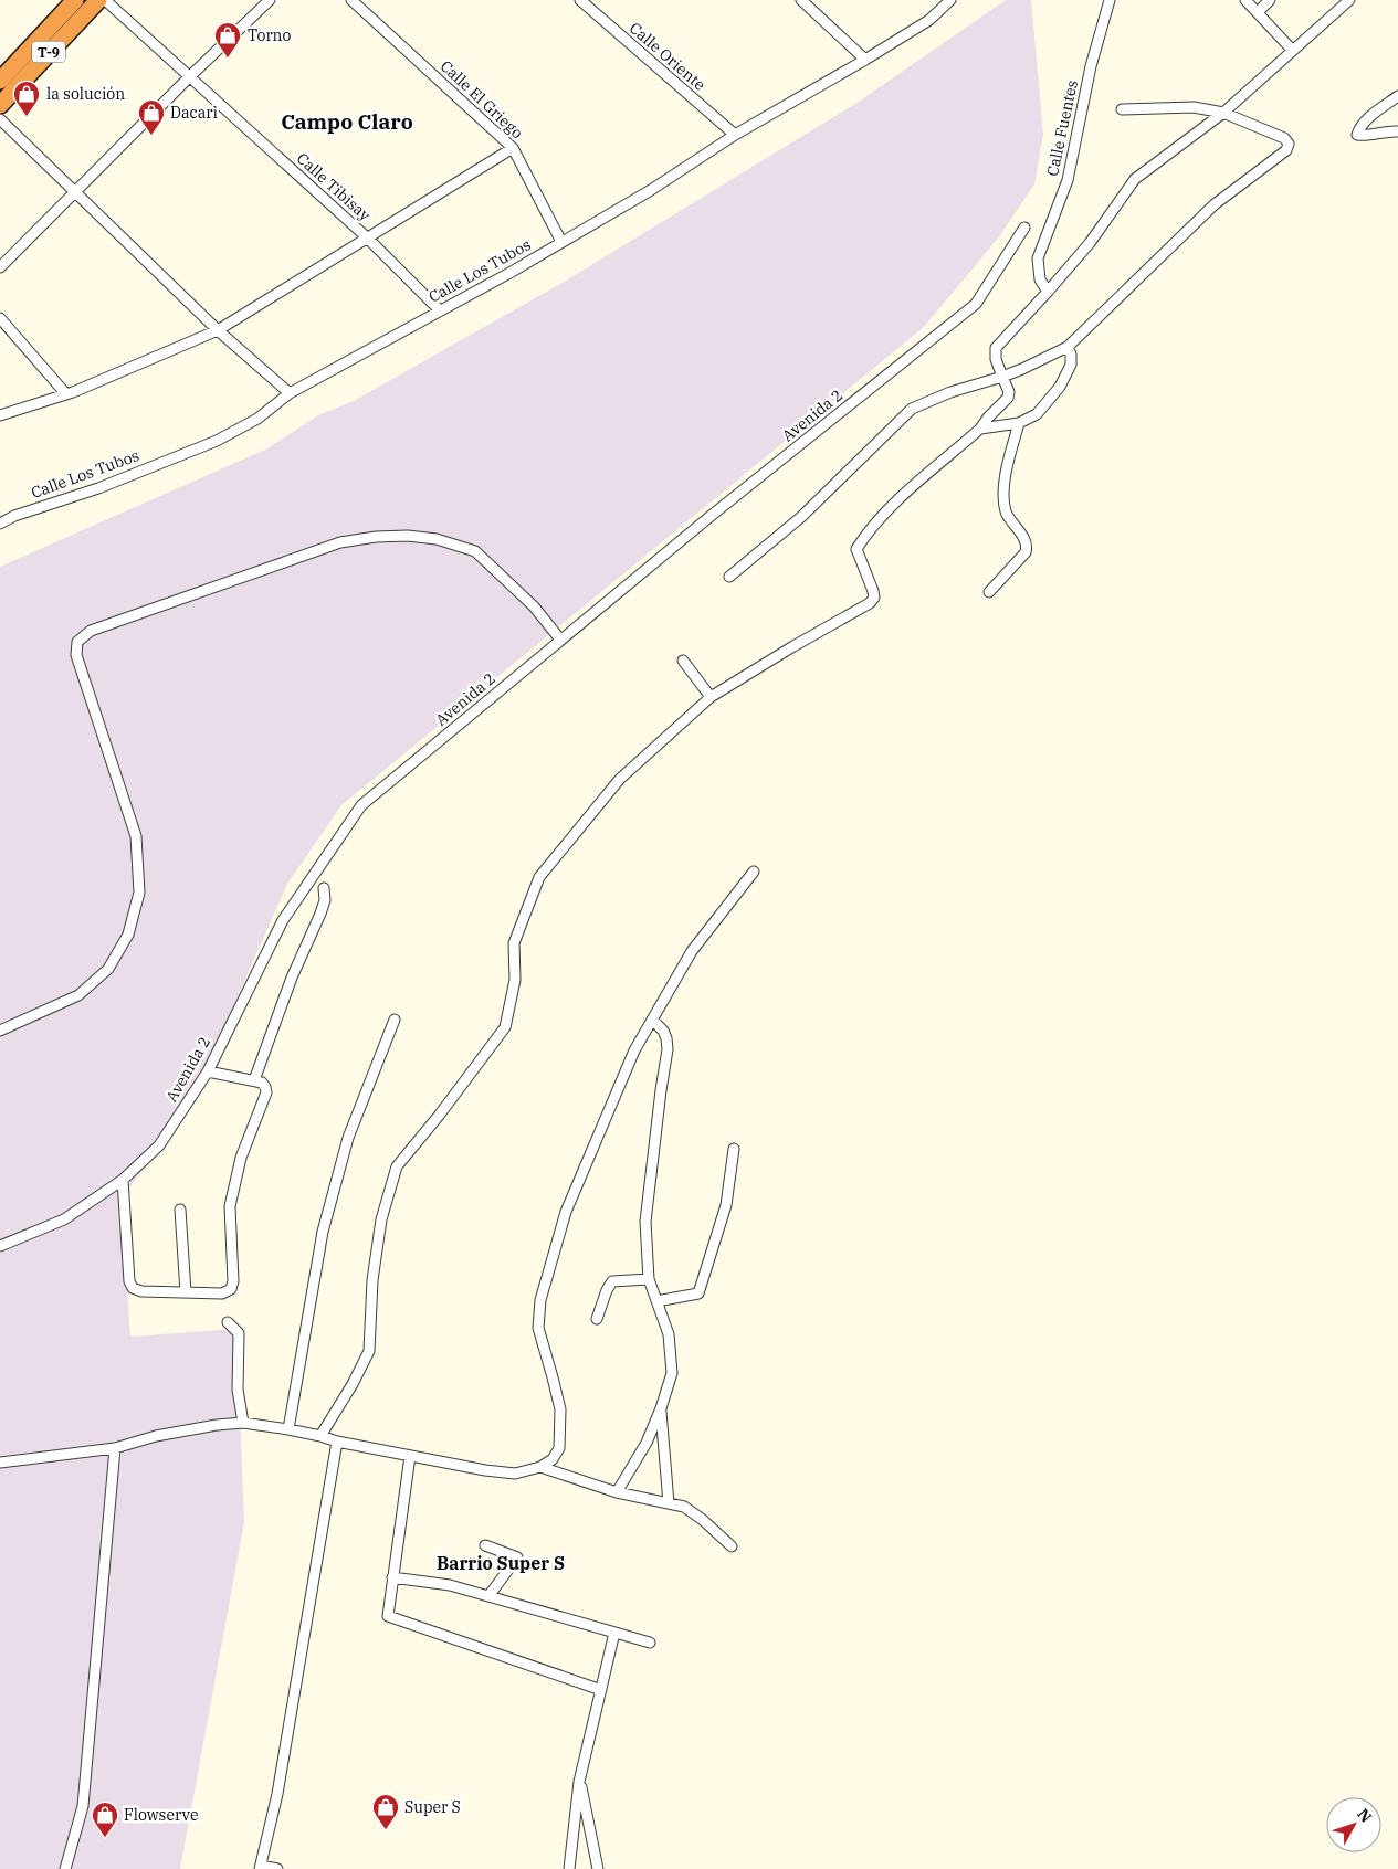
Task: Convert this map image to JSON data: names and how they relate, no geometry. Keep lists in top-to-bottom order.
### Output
{
  "streets": {
    "highway": ["T-9"],
    "street": [
      "Calle Oriente",
      "Calle El Griego",
      "Calle Fuentes",
      "Calle Tibisay",
      "Calle Los Tubos",
      "Avenida 2"
    ]
  },
  "crossings": [
    ["Calle Oriente", "Calle Los Tubos"],
    ["Calle El Griego", "Calle Los Tubos"],
    ["Calle Tibisay", "Calle Los Tubos"]
  ],
  "districts": ["Campo Claro", "Barrio Super S"],
  "places": {
    "shop": [
      "Torno",
      "la solución",
      "Dacari",
      "Super S",
      "Flowserve"
    ]
  },
  "north": "top right"
}
